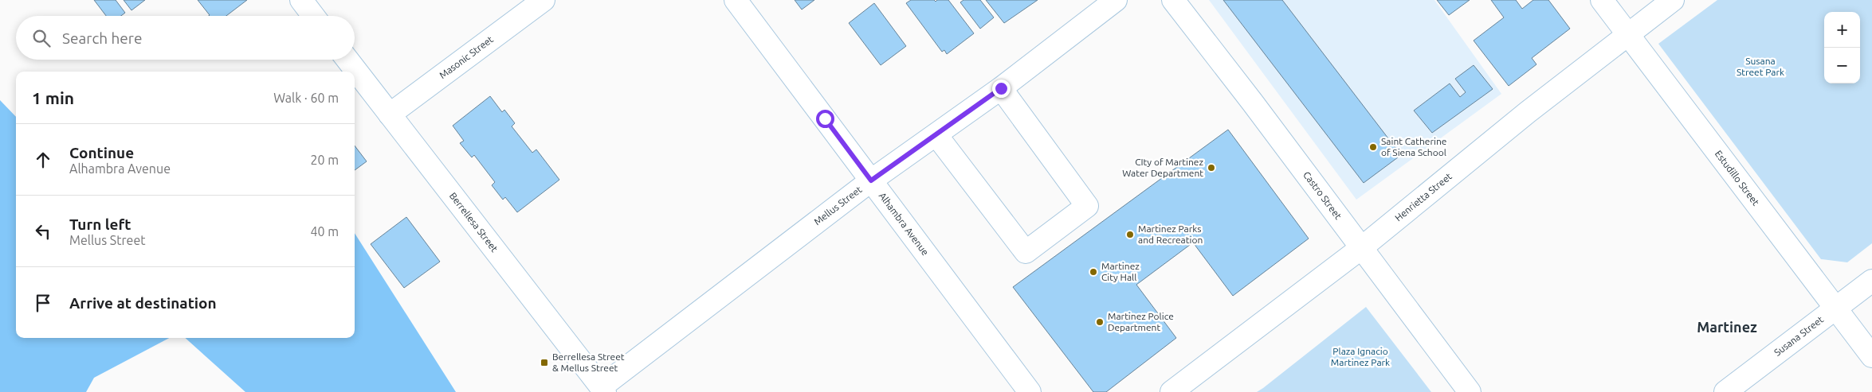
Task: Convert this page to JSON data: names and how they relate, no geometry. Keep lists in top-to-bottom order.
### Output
{
  "streets": {
    "street": [
      "Masonic Street",
      "Estudillo Street",
      "Castro Street",
      "Henrietta Street",
      "Mellus Street",
      "Berrellesa Street",
      "Alhambra Avenue",
      "Susana Street"
    ]
  },
  "crossings": [
    ["Masonic Street", "Berrellesa Street"],
    ["Estudillo Street", "Henrietta Street"],
    ["Estudillo Street", "Susana Street"],
    ["Castro Street", "Henrietta Street"],
    ["Mellus Street", "Berrellesa Street"],
    ["Mellus Street", "Alhambra Avenue"]
  ],
  "districts": ["Martinez"],
  "parks": ["Susana Street Park", "Plaza Ignacio Martinez Park"],
  "places": {
    "other": [
      "Saint Catherine of Siena School",
      "CIty of Martinez Water Department",
      "Martinez Parks and Recreation",
      "Martinez City Hall",
      "Martinez Police Department"
    ],
    "transit": ["Berrellesa Street & Mellus Street"]
  },
  "page": {
    "map_buttons": ["+", "−"],
    "search": "Search here",
    "heading": ["1 min", "Walk · 60 m"],
    "list": [
      ["Continue", "Alhambra Avenue", "20 m"],
      ["Turn left", "Mellus Street", "40 m"],
      "Arrive at destination"
    ]
  }
}
